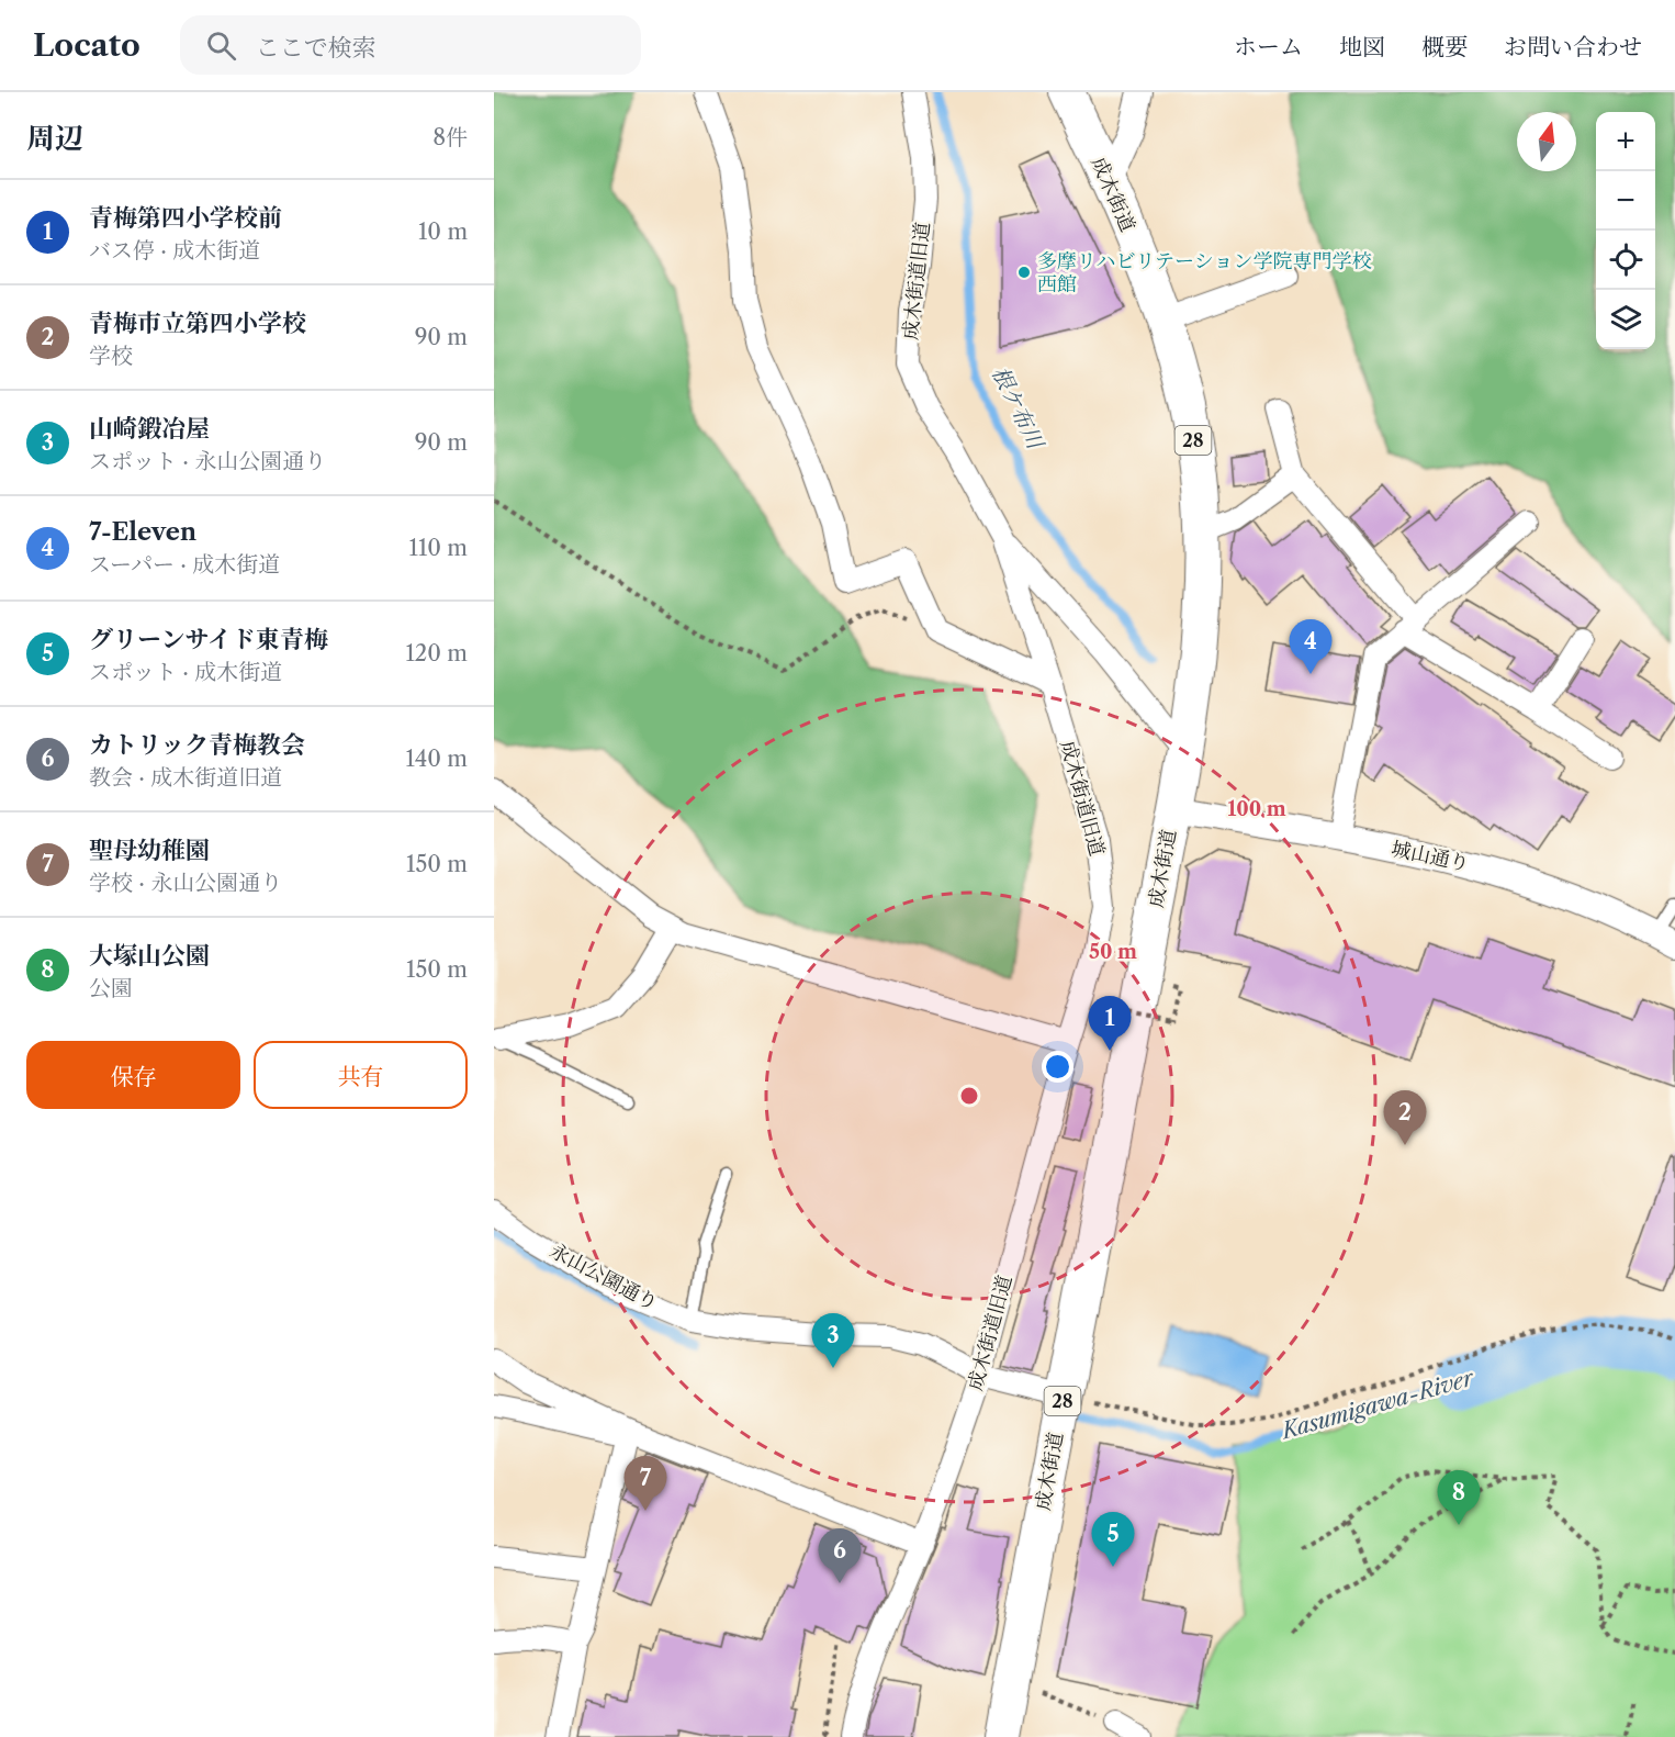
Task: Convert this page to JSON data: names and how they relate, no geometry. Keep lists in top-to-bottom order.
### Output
{
  "streets": {
    "main road": ["成木街道", "28"],
    "street": ["成木街道旧道", "城山通り", "永山公園通り"]
  },
  "crossings": [
    ["成木街道", "城山通り"],
    ["成木街道", "永山公園通り"],
    ["成木街道旧道", "永山公園通り"]
  ],
  "water": ["根ケ布川", "Kasumigawa-River"],
  "places": ["多摩リハビリテーション学院専門学校 西館"],
  "north": "top",
  "page": {
    "header": "Locato",
    "search": "ここで検索",
    "nav": [
      "ホーム",
      "地図",
      "概要",
      "お問い合わせ"
    ],
    "heading": ["周辺", "8件"],
    "map_buttons": ["+", "−"],
    "list": [
      {
        "mark": "1",
        "name": "青梅第四小学校前",
        "note": "バス停 · 成木街道",
        "value": "10 m"
      },
      {
        "mark": "2",
        "name": "青梅市立第四小学校",
        "note": "学校",
        "value": "90 m"
      },
      {
        "mark": "3",
        "name": "山崎鍛冶屋",
        "note": "スポット · 永山公園通り",
        "value": "90 m"
      },
      {
        "mark": "4",
        "name": "7-Eleven",
        "note": "スーパー · 成木街道",
        "value": "110 m"
      },
      {
        "mark": "5",
        "name": "グリーンサイド東青梅",
        "note": "スポット · 成木街道",
        "value": "120 m"
      },
      {
        "mark": "6",
        "name": "カトリック青梅教会",
        "note": "教会 · 成木街道旧道",
        "value": "140 m"
      },
      {
        "mark": "7",
        "name": "聖母幼稚園",
        "note": "学校 · 永山公園通り",
        "value": "150 m"
      },
      {
        "mark": "8",
        "name": "大塚山公園",
        "note": "公園",
        "value": "150 m"
      }
    ],
    "pins": [
      "4",
      "1",
      "2",
      "3",
      "7",
      "8",
      "5",
      "6"
    ],
    "buttons": ["保存", "共有"]
  },
  "rings": ["100 m", "50 m"]
}
